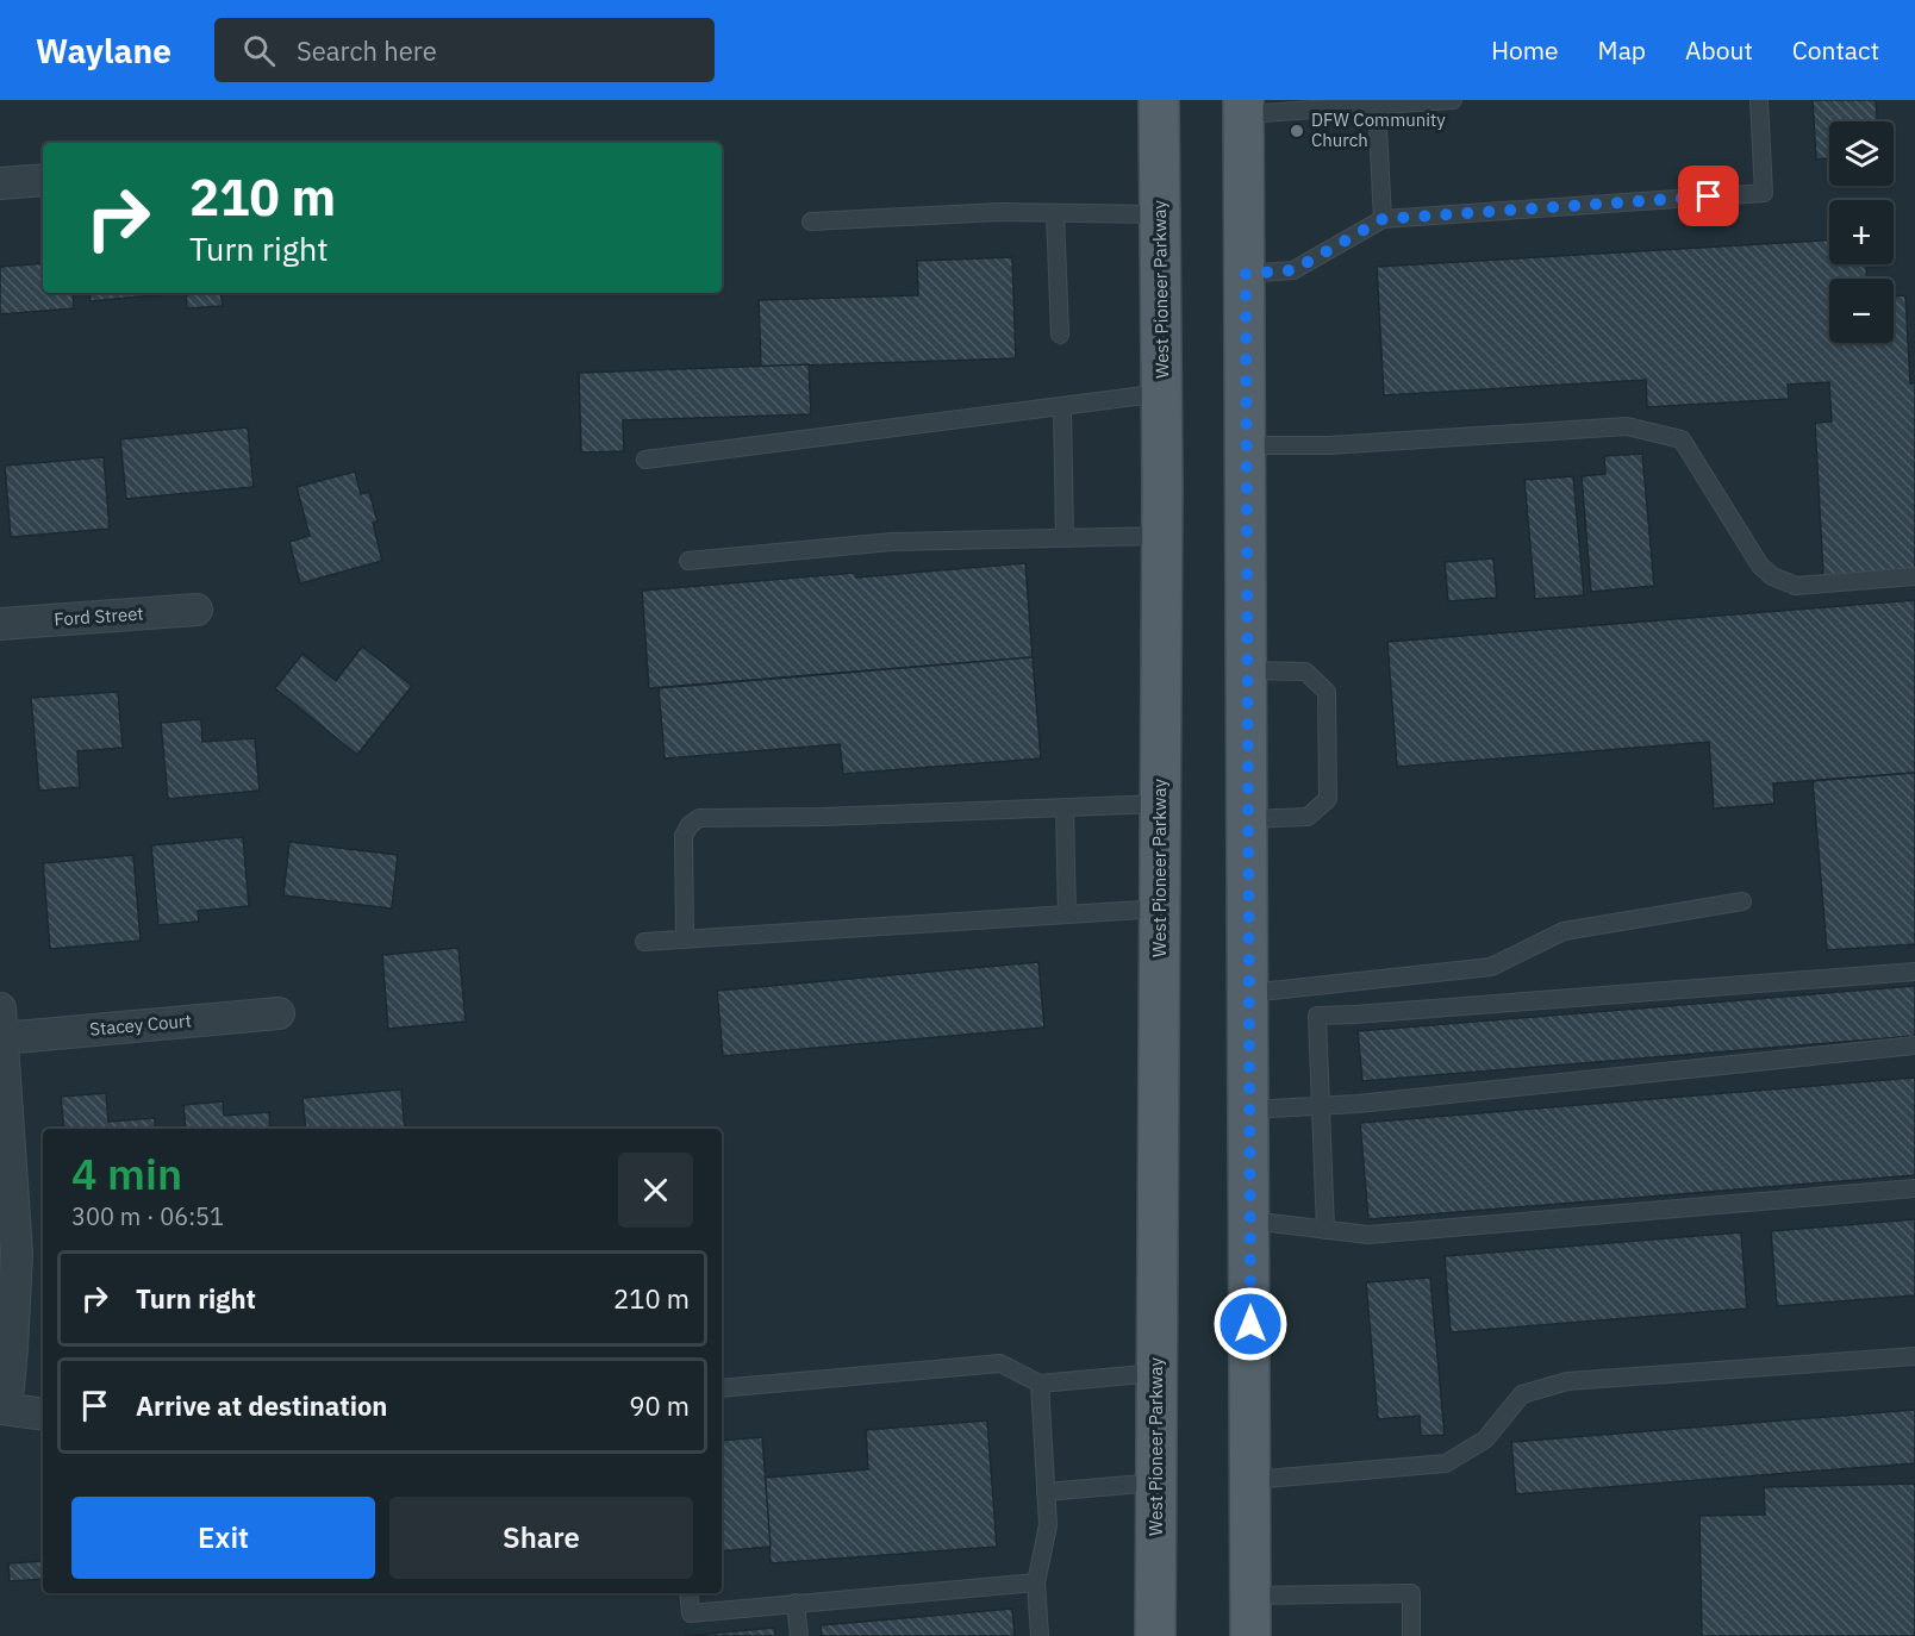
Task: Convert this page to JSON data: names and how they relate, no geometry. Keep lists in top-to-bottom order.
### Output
{
  "streets": {
    "main road": ["West Pioneer Parkway"],
    "street": ["Ford Street", "Stacey Court"]
  },
  "places": ["DFW Community Church"],
  "page": {
    "header": "Waylane",
    "search": "Search here",
    "nav": [
      "Home",
      "Map",
      "About",
      "Contact"
    ],
    "map_buttons": ["+", "−"],
    "turn": ["210 m", "Turn right"],
    "heading": ["4 min", "300 m · 06:51"],
    "list": [
      {
        "name": "Turn right",
        "value": "210 m"
      },
      {
        "name": "Arrive at destination",
        "value": "90 m"
      }
    ],
    "buttons": ["Exit", "Share"]
  }
}
